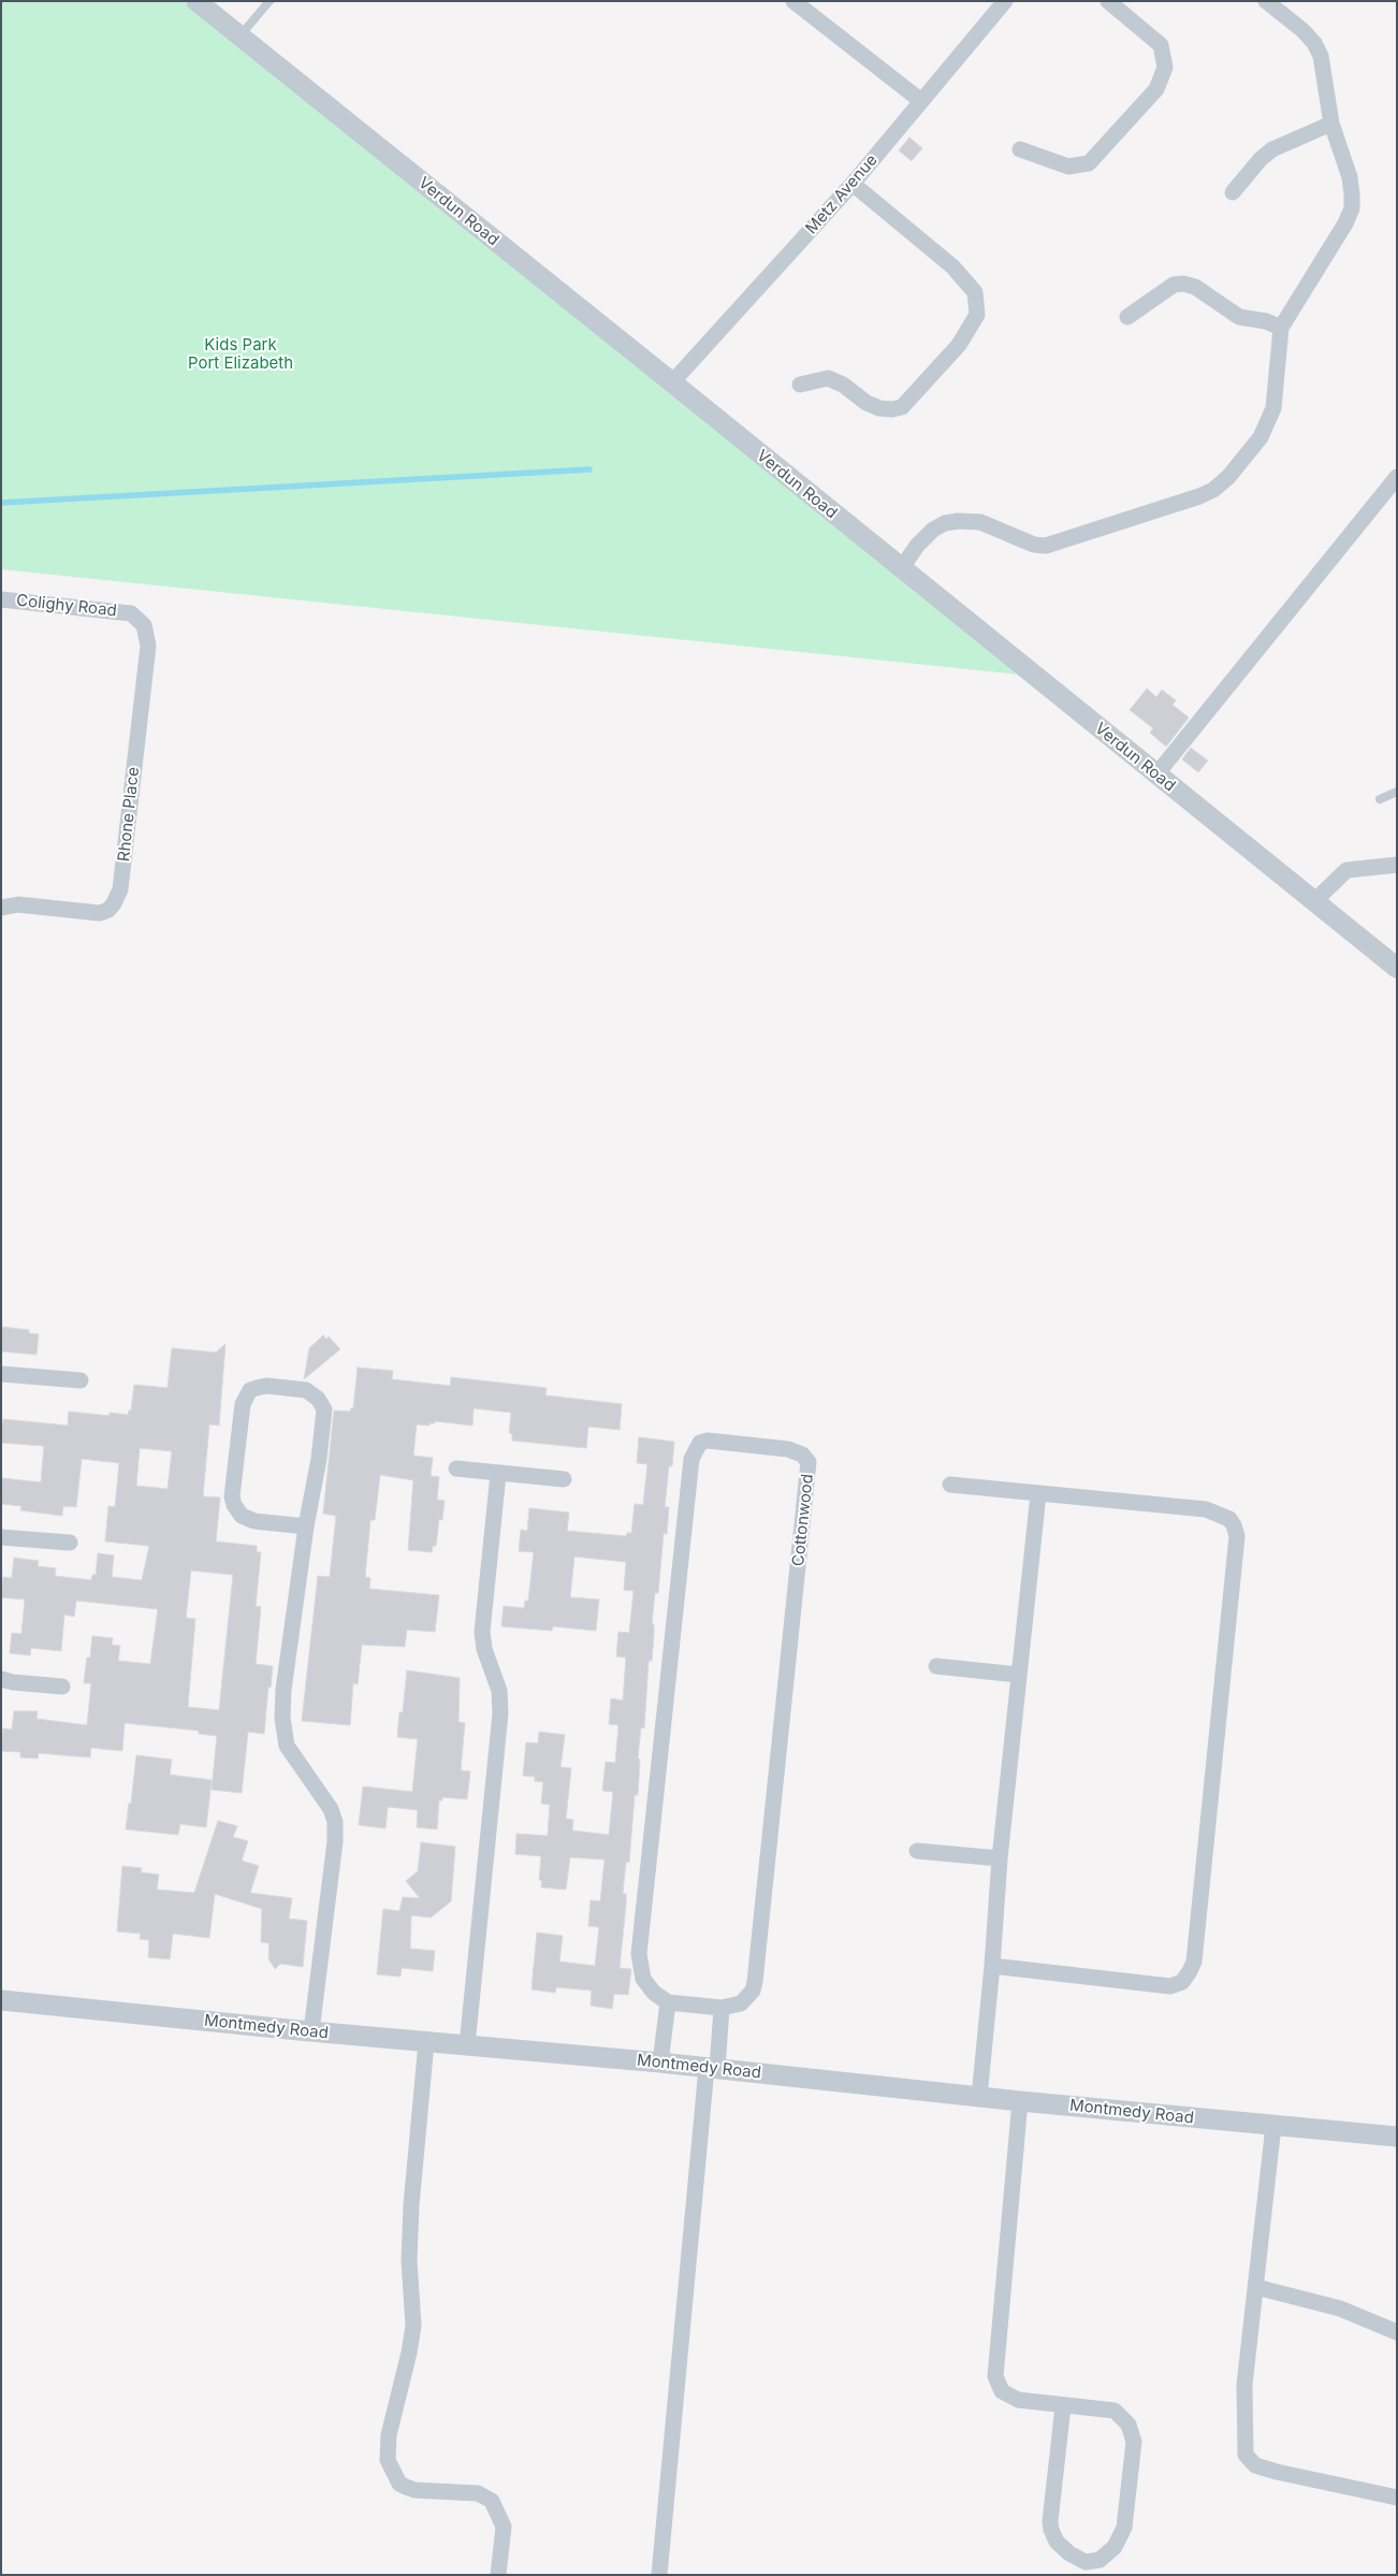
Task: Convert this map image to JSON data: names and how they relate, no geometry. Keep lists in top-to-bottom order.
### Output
{
  "streets": {
    "street": [
      "Metz Avenue",
      "Verdun Road",
      "Colighy Road",
      "Rhone Place",
      "Cottonwood",
      "Montmedy Road"
    ]
  },
  "crossings": [
    ["Metz Avenue", "Verdun Road"],
    ["Colighy Road", "Rhone Place"]
  ],
  "parks": ["Kids Park Port Elizabeth"]
}
